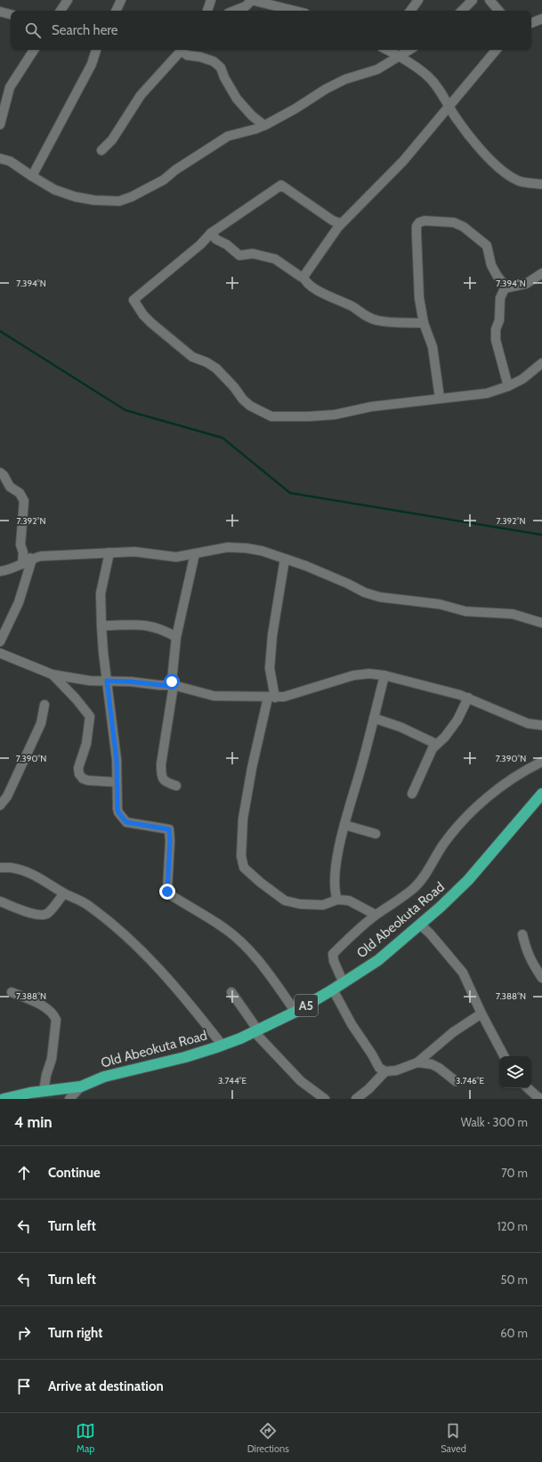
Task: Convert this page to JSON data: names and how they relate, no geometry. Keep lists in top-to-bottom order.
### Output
{
  "streets": {
    "highway": ["Old Abeokuta Road", "A5"]
  },
  "page": {
    "search": "Search here",
    "heading": ["4 min", "Walk · 300 m"],
    "list": [
      ["Continue", "70 m"],
      ["Turn left", "120 m"],
      ["Turn left", "50 m"],
      ["Turn right", "60 m"],
      "Arrive at destination"
    ],
    "nav": ["Map", "Directions", "Saved"]
  },
  "coordinates": [
    "7.394°N",
    "7.392°N",
    "7.390°N",
    "7.388°N",
    "3.744°E",
    "3.746°E"
  ]
}
